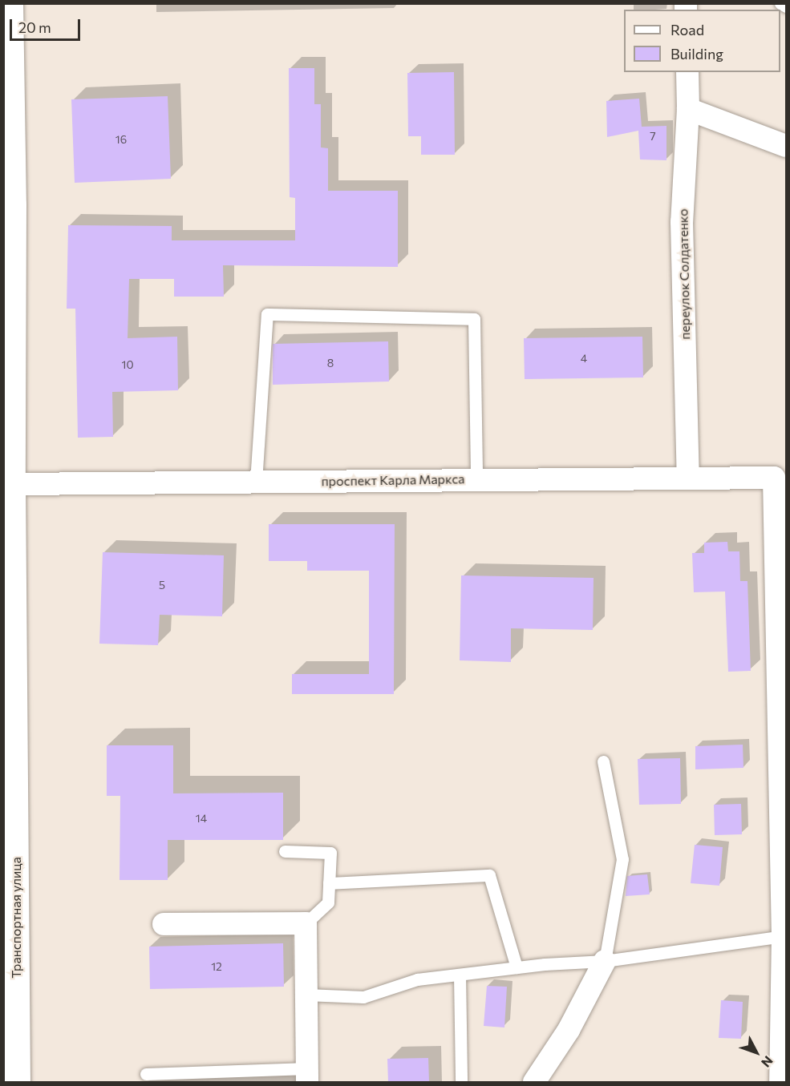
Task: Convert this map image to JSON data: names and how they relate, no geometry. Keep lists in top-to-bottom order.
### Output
{
  "streets": {
    "main road": ["Транспортная улица"],
    "street": ["переулок Солдатенко", "проспект Карла Маркса"]
  },
  "crossings": [
    ["переулок Солдатенко", "проспект Карла Маркса"],
    ["проспект Карла Маркса", "Транспортная улица"]
  ],
  "house_numbers": [
    "7",
    "16",
    "4",
    "8",
    "10",
    "5",
    "14",
    "12"
  ],
  "legend": ["Road", "Building"],
  "scale_bar": "20 m",
  "north": "bottom right"
}
